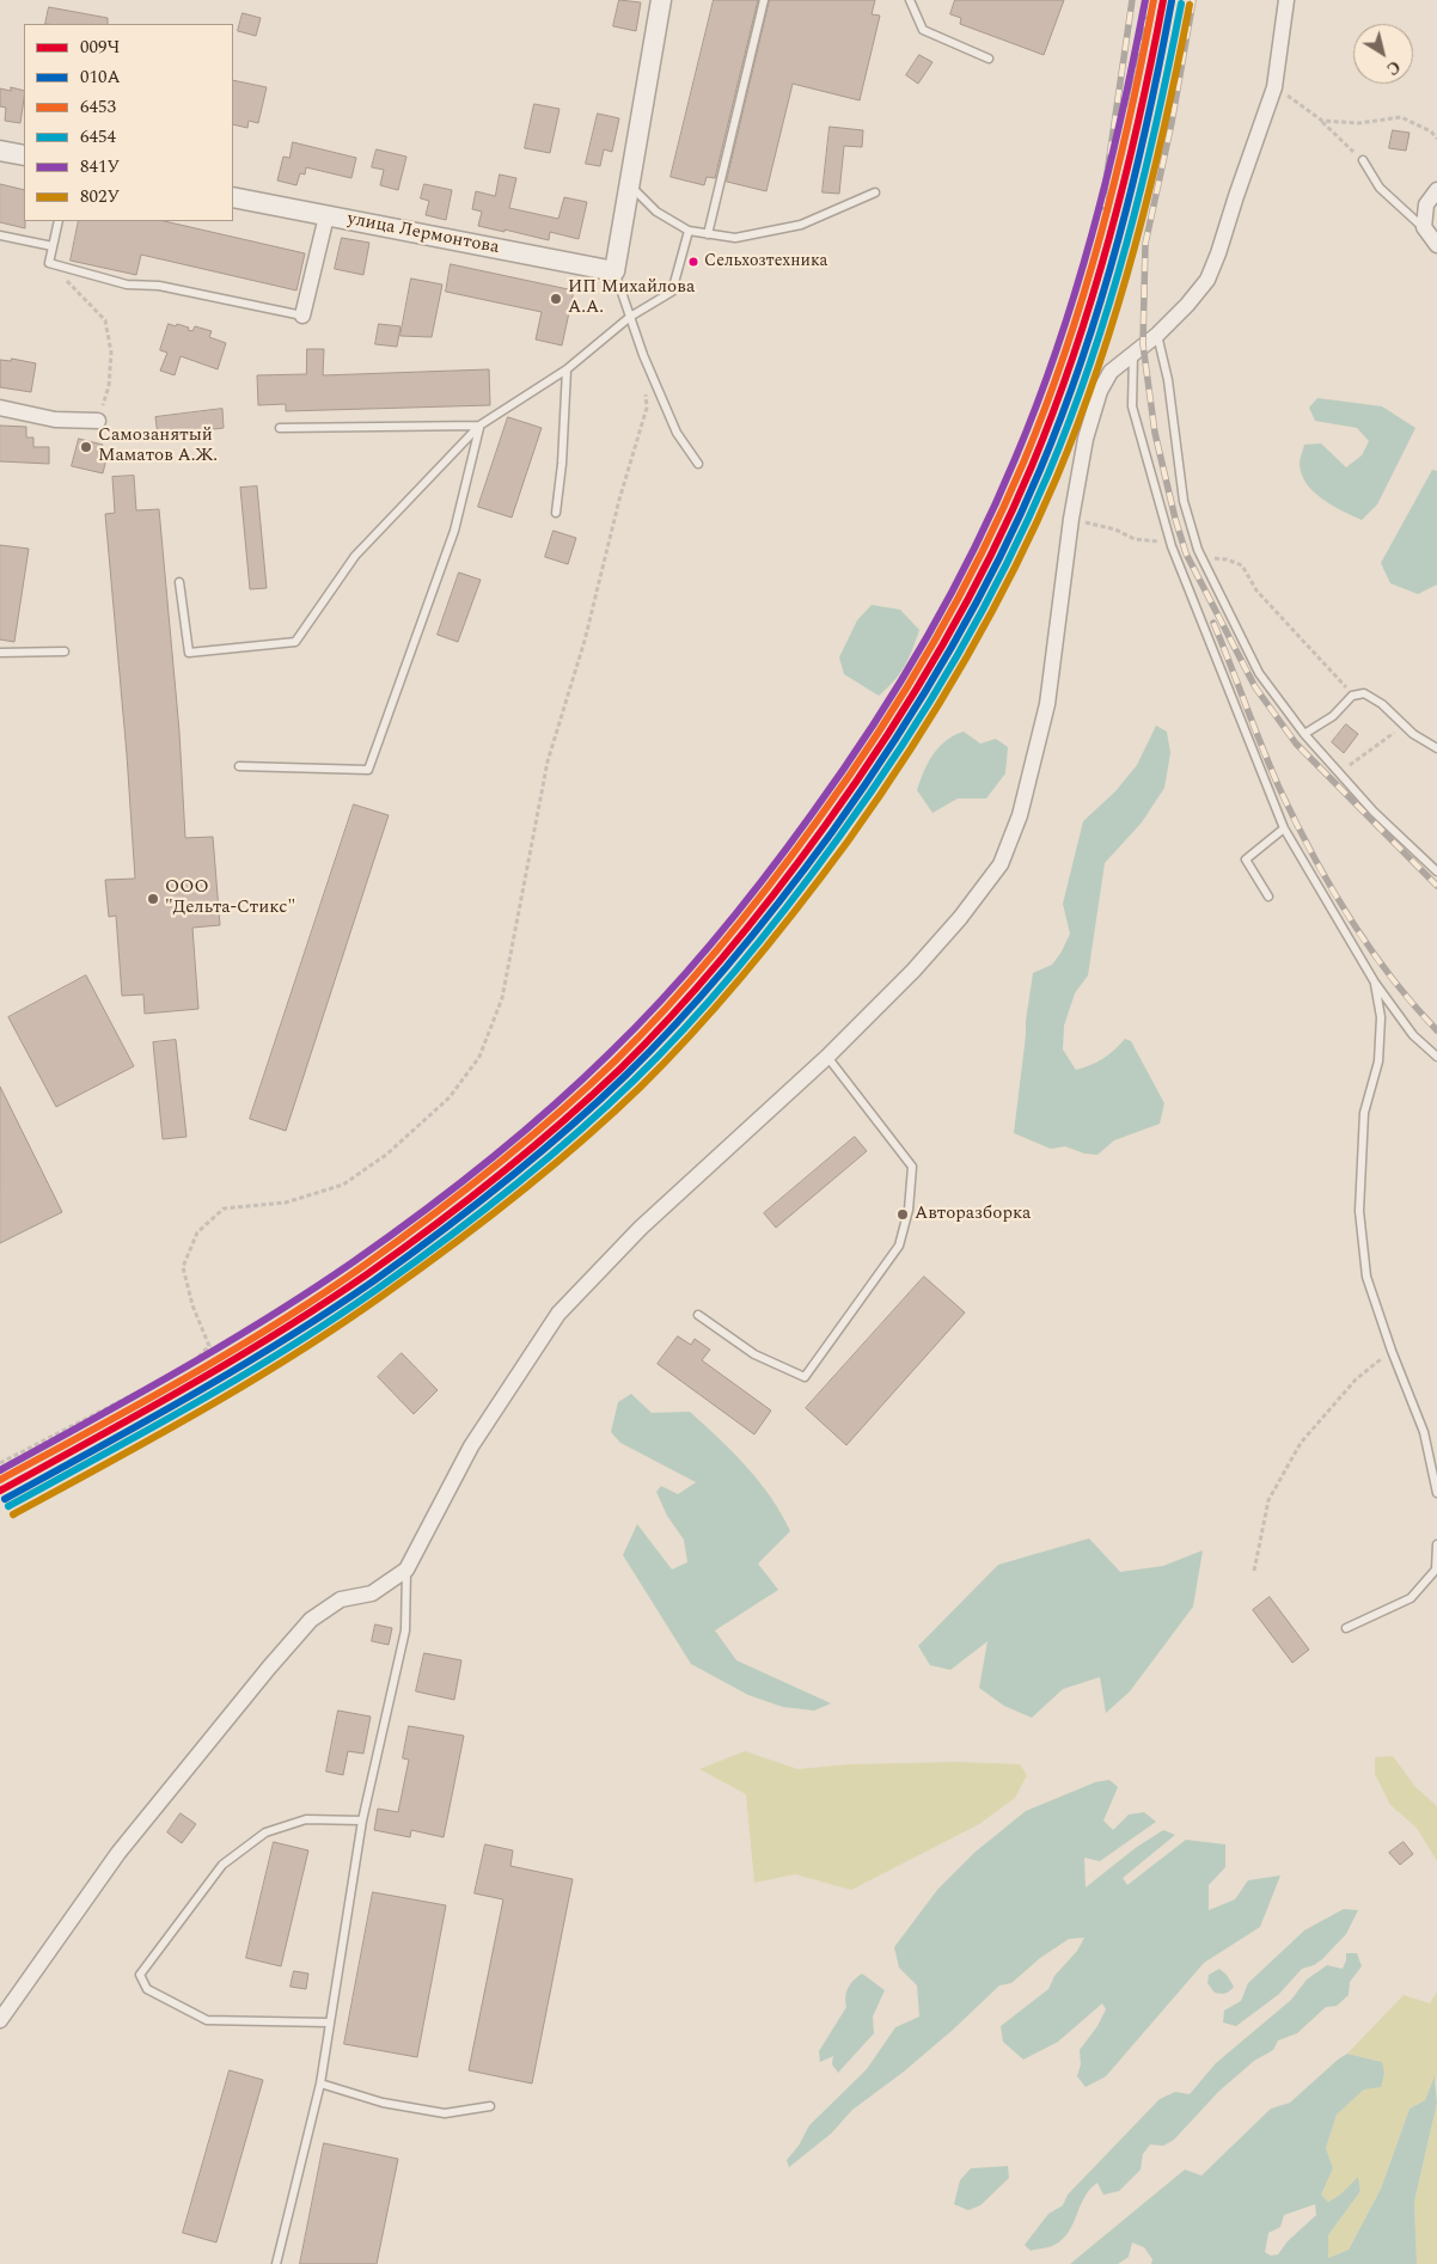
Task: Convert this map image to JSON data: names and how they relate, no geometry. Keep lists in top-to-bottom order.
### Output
{
  "streets": {
    "street": ["улица Лермонтова"]
  },
  "places": [
    "Сельхозтехника",
    "ИП Михайлова А.А.",
    "Самозанятый Маматов А.Ж.",
    "ООО \"Дельта-Стикс\"",
    "Авторазборка"
  ],
  "lines": [
    "transit line 009Ч",
    "transit line 6453",
    "transit line 841У",
    "transit line 010А",
    "transit line 6454",
    "transit line 802У"
  ],
  "legend": [
    "009Ч",
    "010А",
    "6453",
    "6454",
    "841У",
    "802У"
  ],
  "north": "bottom right"
}
